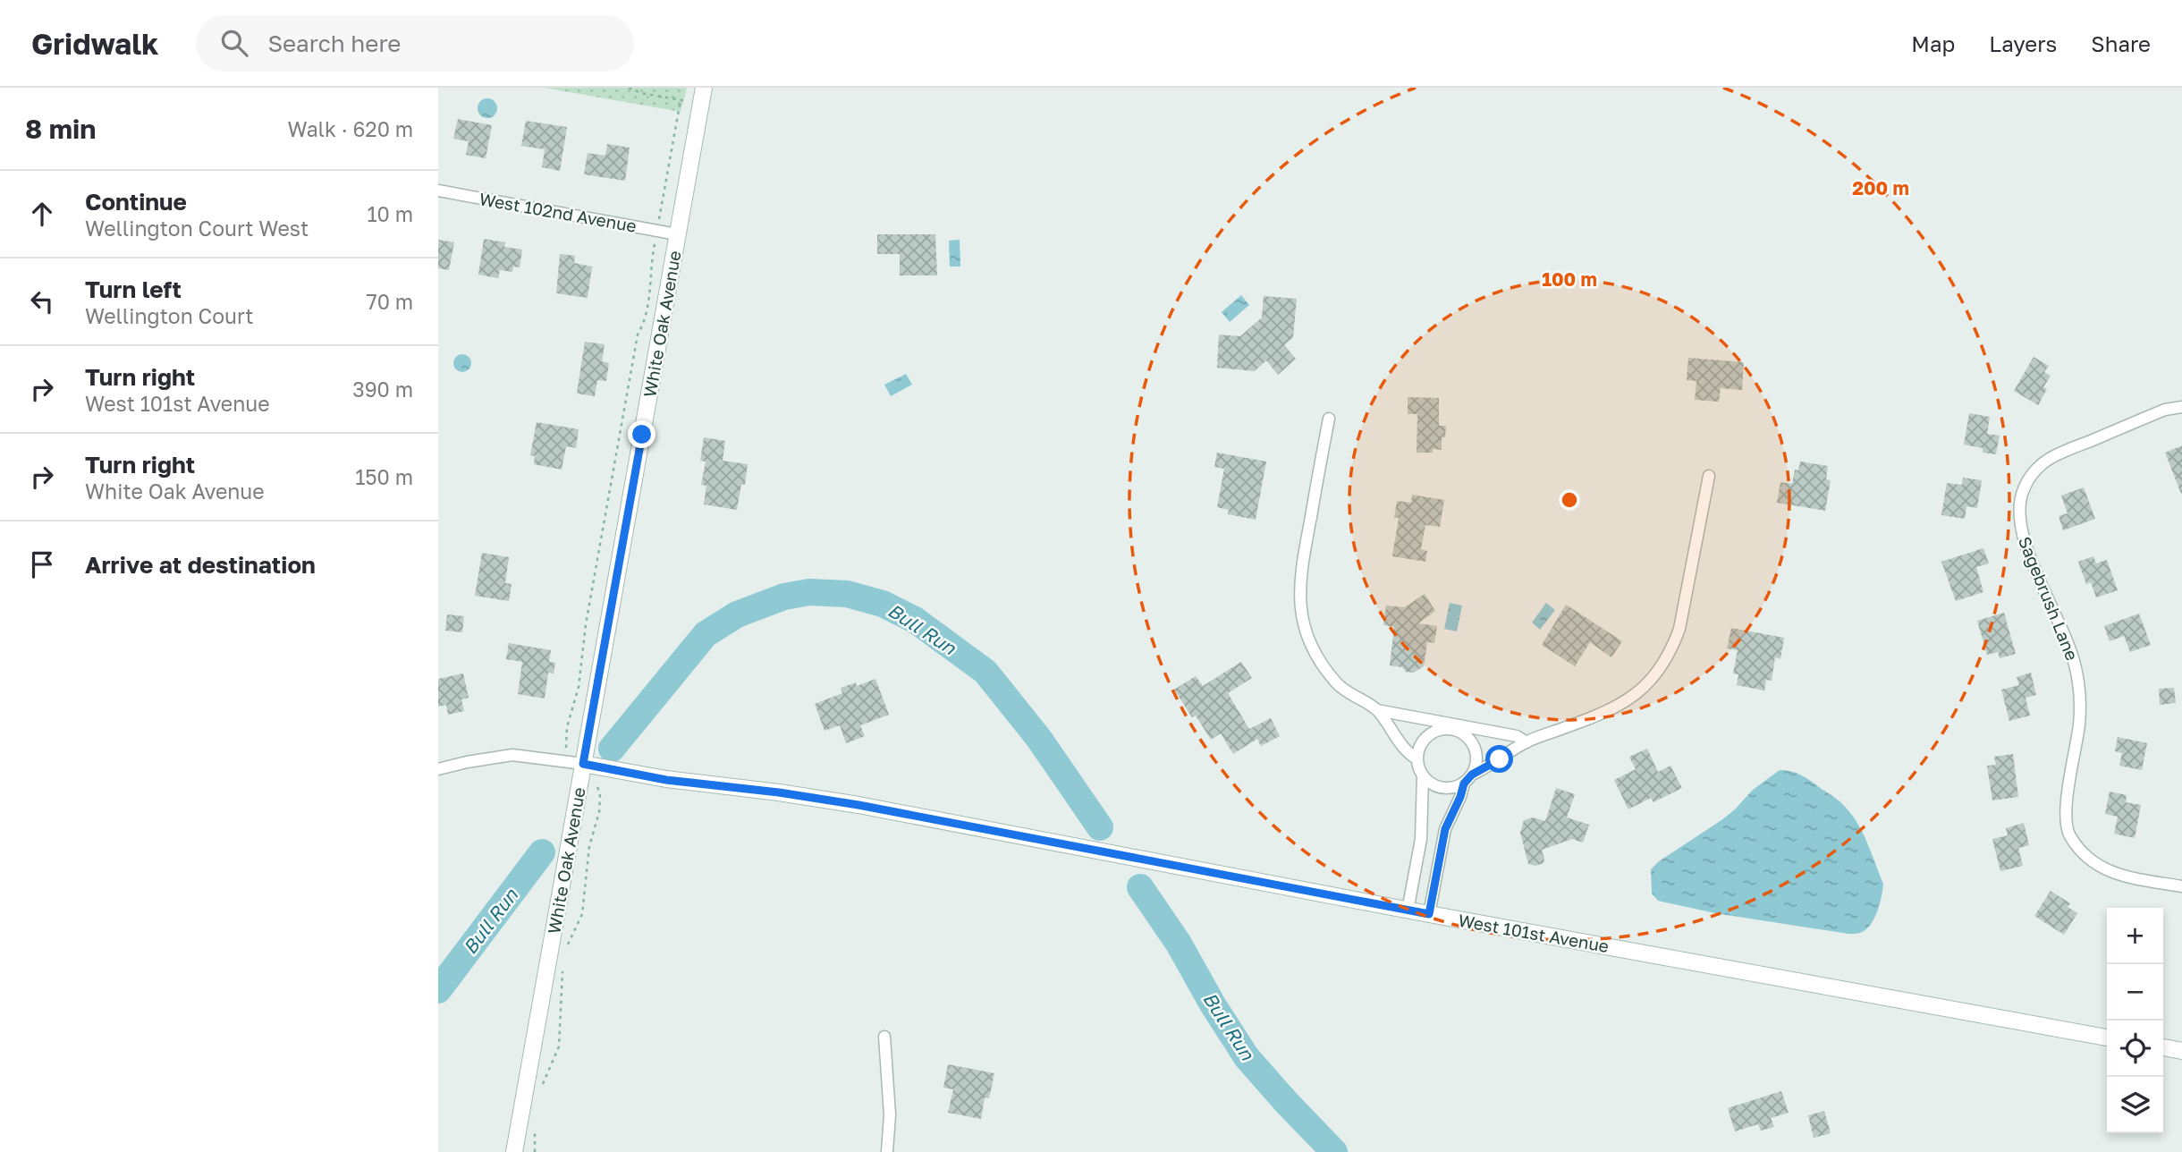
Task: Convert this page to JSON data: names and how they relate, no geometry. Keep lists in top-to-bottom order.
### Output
{
  "streets": {
    "street": [
      "West 102nd Avenue",
      "White Oak Avenue",
      "Sagebrush Lane",
      "West 101st Avenue"
    ]
  },
  "crossings": [
    ["West 102nd Avenue", "White Oak Avenue"],
    ["White Oak Avenue", "West 101st Avenue"]
  ],
  "water": ["Bull Run"],
  "page": {
    "header": "Gridwalk",
    "search": "Search here",
    "nav": ["Map", "Layers", "Share"],
    "heading": ["8 min", "Walk · 620 m"],
    "list": [
      ["Continue", "Wellington Court West", "10 m"],
      ["Turn left", "Wellington Court", "70 m"],
      ["Turn right", "West 101st Avenue", "390 m"],
      ["Turn right", "White Oak Avenue", "150 m"],
      "Arrive at destination"
    ],
    "map_buttons": ["+", "−"]
  },
  "rings": ["200 m", "100 m"]
}
